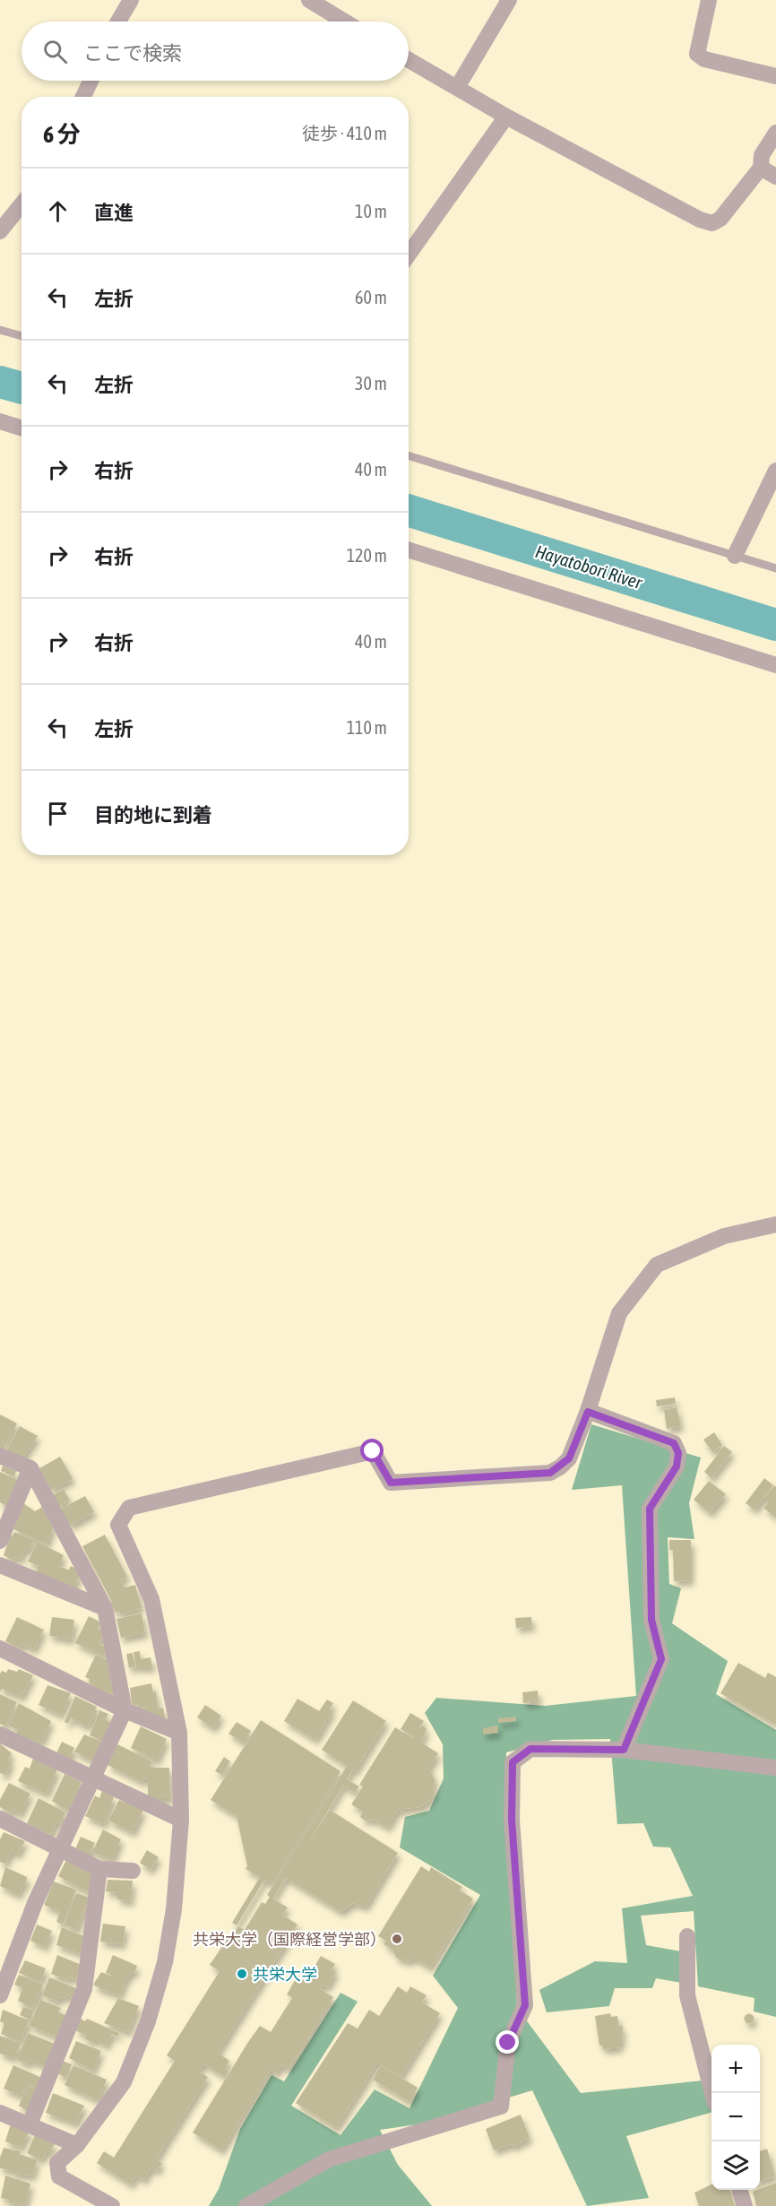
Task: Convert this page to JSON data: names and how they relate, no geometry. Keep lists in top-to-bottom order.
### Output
{
  "water": ["Hayatobori River"],
  "places": ["共栄大学（国際経営学部）", "共栄大学"],
  "page": {
    "search": "ここで検索",
    "heading": ["6 分", "徒歩 · 410 m"],
    "list": [
      ["直進", "10 m"],
      ["左折", "60 m"],
      ["左折", "30 m"],
      ["右折", "40 m"],
      ["右折", "120 m"],
      ["右折", "40 m"],
      ["左折", "110 m"],
      "目的地に到着"
    ],
    "map_buttons": ["+", "−"]
  }
}
